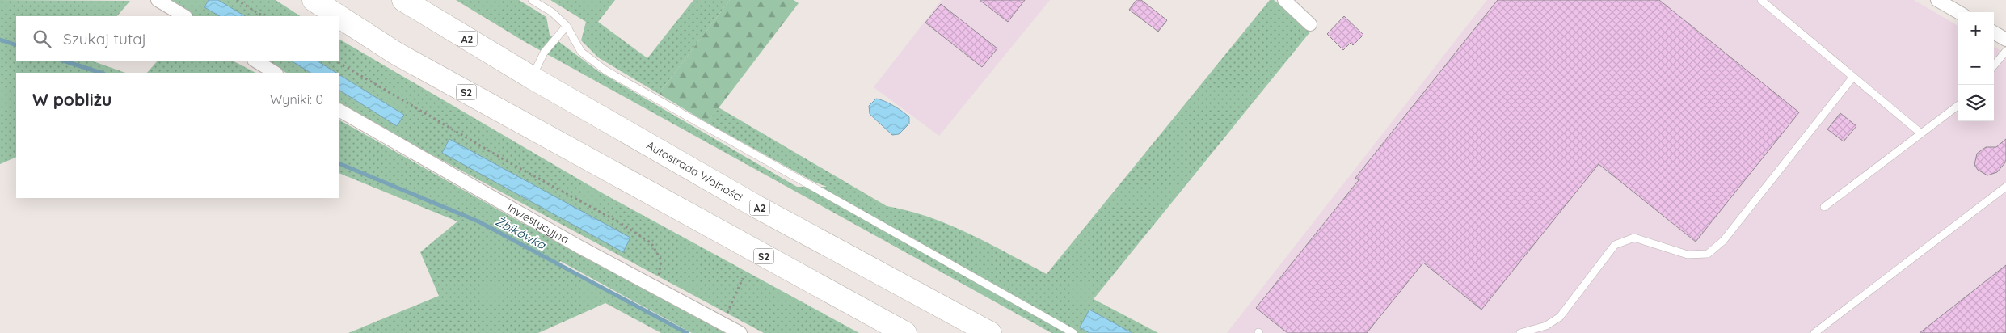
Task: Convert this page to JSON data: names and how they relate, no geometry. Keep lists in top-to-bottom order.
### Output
{
  "streets": {
    "highway": ["A2", "S2", "Autostrada Wolności"],
    "street": ["Inwestycyjna"]
  },
  "water": ["Żbikówka"],
  "page": {
    "map_buttons": ["+", "−"],
    "search": "Szukaj tutaj",
    "heading": ["W pobliżu", "Wyniki: 0"]
  }
}
